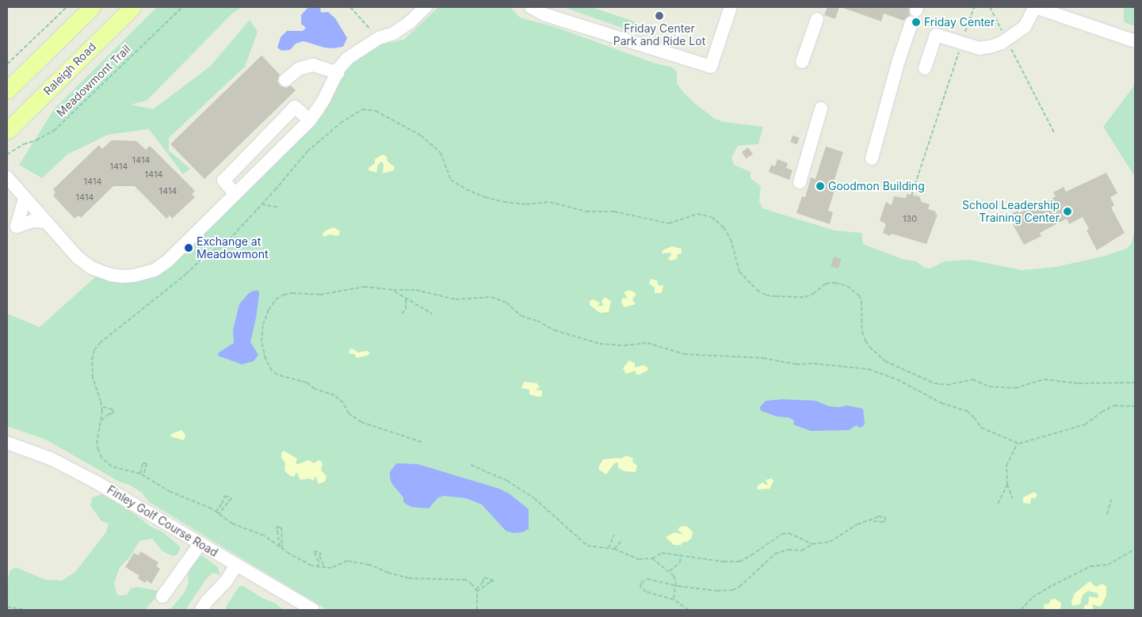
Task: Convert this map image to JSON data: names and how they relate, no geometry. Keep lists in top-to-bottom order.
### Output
{
  "streets": {
    "main road": ["Raleigh Road"],
    "street": ["Finley Golf Course Road"],
    "path": ["Meadowmont Trail"]
  },
  "places": [
    "Friday Center Park and Ride Lot",
    "Friday Center",
    "Goodmon Building",
    "School Leadership Training Center",
    "Exchange at Meadowmont"
  ],
  "house_numbers": [
    "1414",
    "1414",
    "1414",
    "1414",
    "1414",
    "1414",
    "130"
  ]
}
